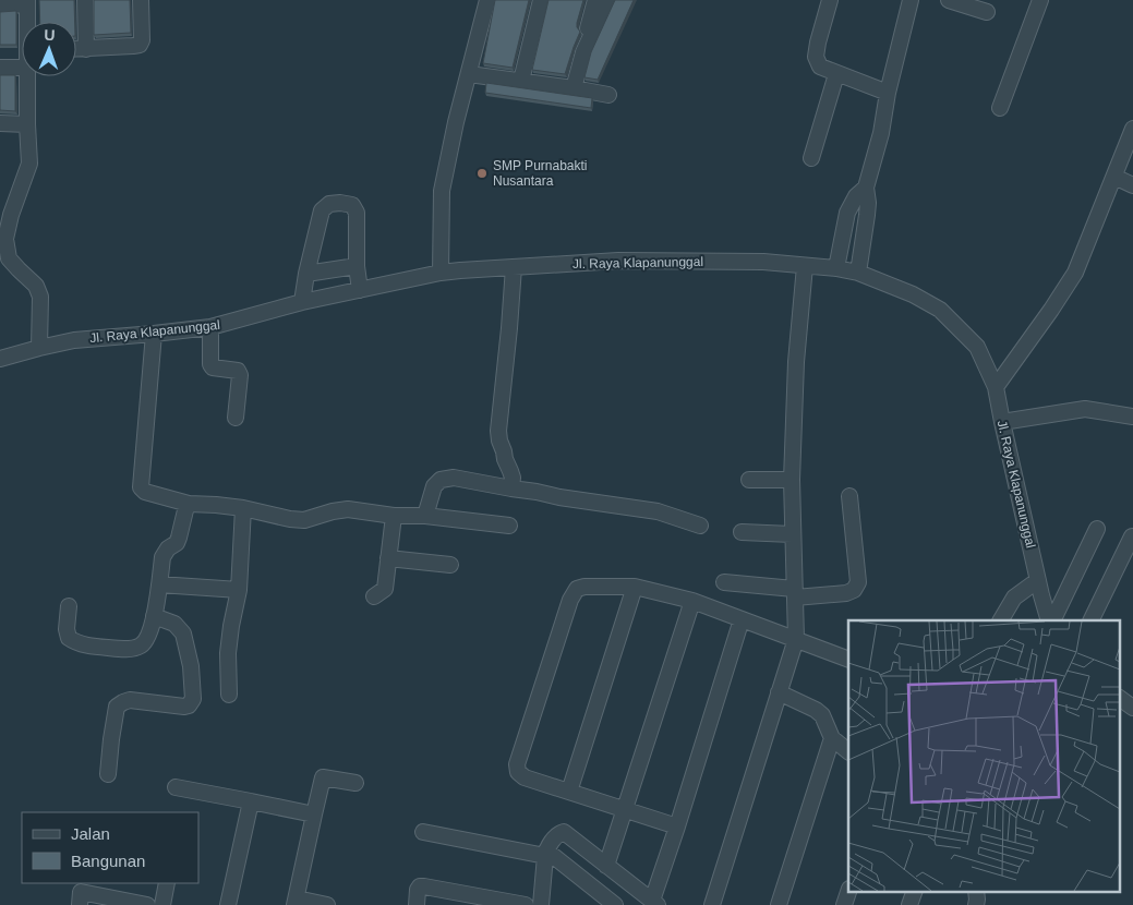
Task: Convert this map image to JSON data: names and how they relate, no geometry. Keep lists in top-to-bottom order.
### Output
{
  "streets": {
    "street": ["Jl. Raya Klapanunggal"]
  },
  "places": ["SMP Purnabakti Nusantara"],
  "legend": ["Jalan", "Bangunan"],
  "north": "top"
}
